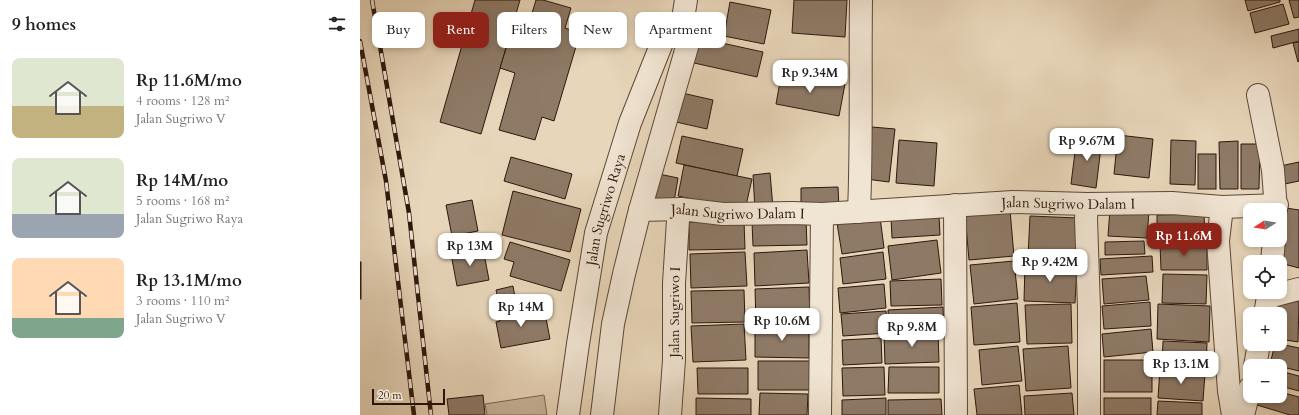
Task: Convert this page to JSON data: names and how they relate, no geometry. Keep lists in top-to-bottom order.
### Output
{
  "streets": {
    "street": ["Jalan Sugriwo Dalam I", "Jalan Sugriwo Raya", "Jalan Sugriwo I"]
  },
  "crossings": [
    ["Jalan Sugriwo Dalam I", "Jalan Sugriwo Raya"],
    ["Jalan Sugriwo Dalam I", "Jalan Sugriwo I"]
  ],
  "scale_bar": "20 m",
  "north": "left",
  "page": {
    "heading": "9 homes",
    "chip": [
      "Buy",
      "Rent",
      "Filters",
      "New",
      "Apartment"
    ],
    "list": [
      {
        "name": "Rp 11.6M/mo",
        "note": "4 rooms · 128 m² · Jalan Sugriwo V"
      },
      {
        "name": "Rp 14M/mo",
        "note": "5 rooms · 168 m² · Jalan Sugriwo Raya"
      },
      {
        "name": "Rp 13.1M/mo",
        "note": "3 rooms · 110 m² · Jalan Sugriwo V"
      }
    ],
    "price": [
      "Rp 9.34M",
      "Rp 9.67M",
      "Rp 11.6M",
      "Rp 13M",
      "Rp 9.42M",
      "Rp 14M",
      "Rp 10.6M",
      "Rp 9.8M",
      "Rp 13.1M"
    ],
    "map_buttons": ["+", "−"],
    "scale": "20 m"
  }
}
